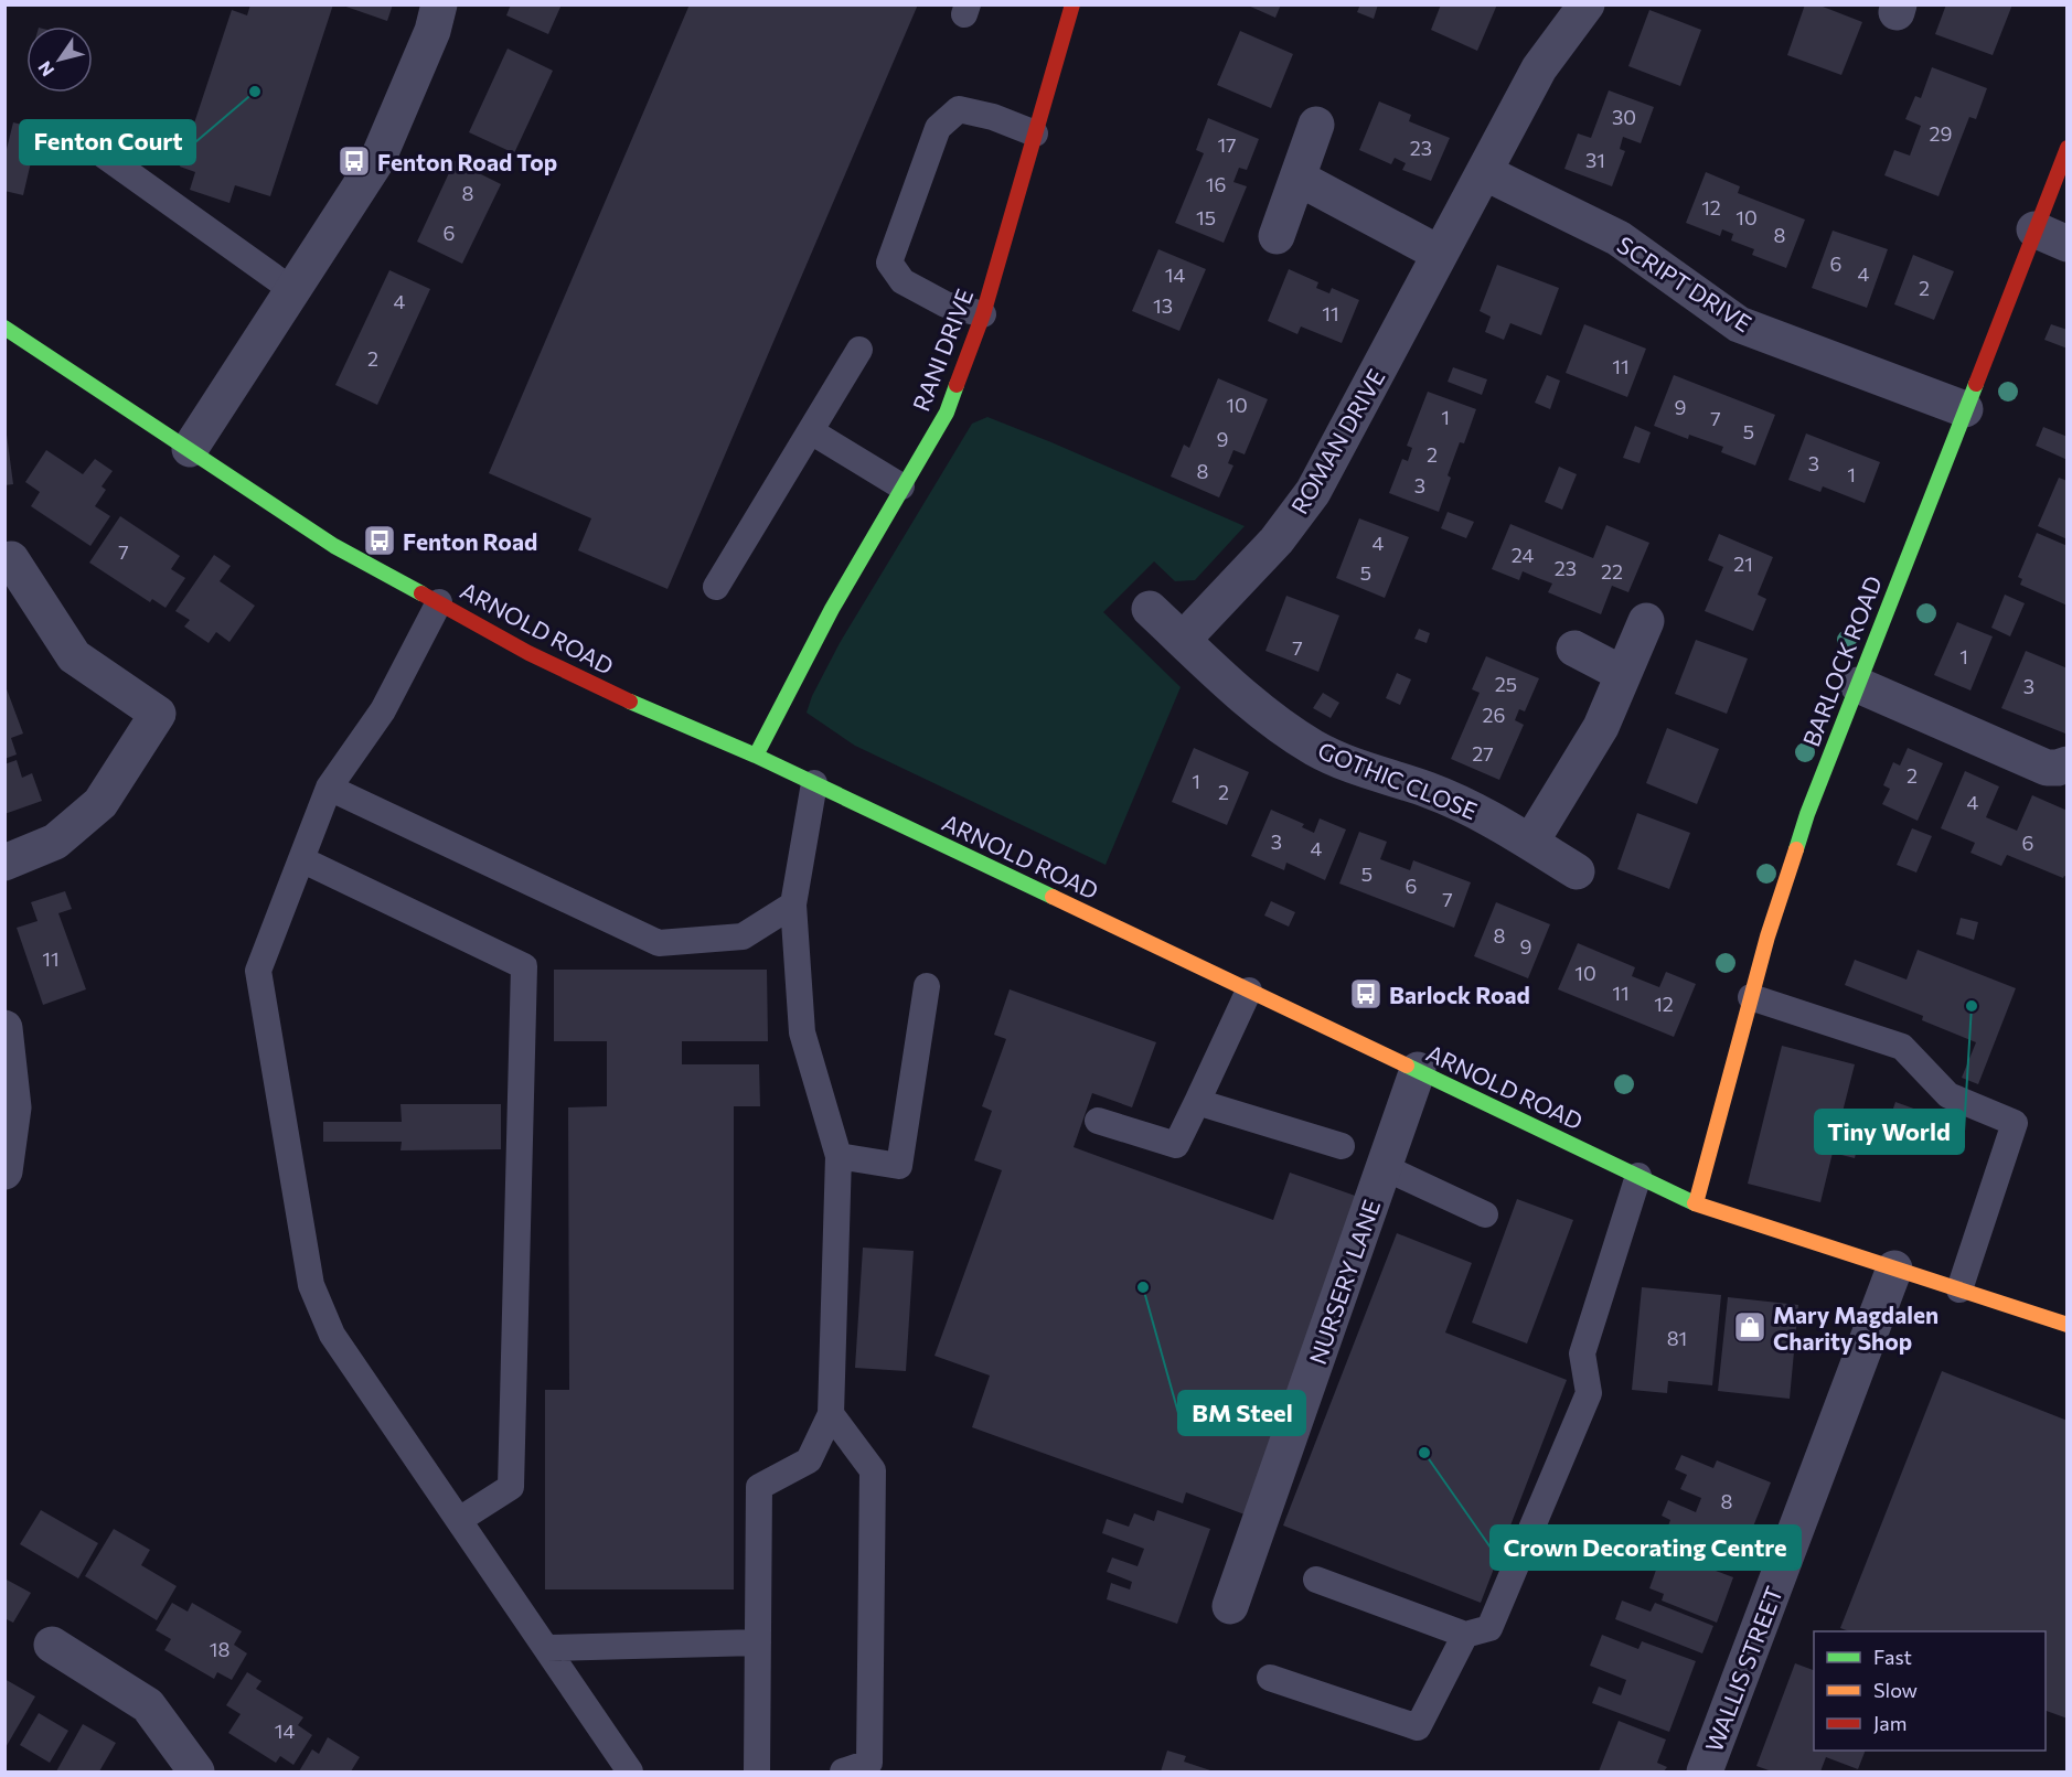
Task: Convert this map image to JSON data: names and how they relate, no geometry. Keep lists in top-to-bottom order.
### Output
{
  "streets": {
    "main road": ["RANI DRIVE", "ARNOLD ROAD", "BARLOCK ROAD"],
    "street": [
      "SCRIPT DRIVE",
      "ROMAN DRIVE",
      "GOTHIC CLOSE",
      "NURSERY LANE",
      "WALLIS STREET"
    ]
  },
  "crossings": [
    ["SCRIPT DRIVE", "ROMAN DRIVE"],
    ["SCRIPT DRIVE", "BARLOCK ROAD"],
    ["RANI DRIVE", "ARNOLD ROAD"],
    ["ROMAN DRIVE", "GOTHIC CLOSE"],
    ["ARNOLD ROAD", "BARLOCK ROAD"],
    ["ARNOLD ROAD", "NURSERY LANE"],
    ["ARNOLD ROAD", "WALLIS STREET"]
  ],
  "places": {
    "other": [
      "Fenton Court",
      "Tiny World",
      "BM Steel",
      "Crown Decorating Centre"
    ],
    "bus stop": ["Fenton Road Top", "Fenton Road", "Barlock Road"],
    "shop": ["Mary Magdalen Charity Shop"]
  },
  "house_numbers": [
    "30",
    "29",
    "17",
    "23",
    "31",
    "16",
    "8",
    "12",
    "15",
    "10",
    "6",
    "8",
    "6",
    "4",
    "14",
    "2",
    "4",
    "13",
    "11",
    "2",
    "11",
    "10",
    "9",
    "1",
    "7",
    "5",
    "9",
    "2",
    "3",
    "8",
    "1",
    "3",
    "4",
    "7",
    "24",
    "21",
    "23",
    "22",
    "5",
    "7",
    "1",
    "25",
    "3",
    "26",
    "27",
    "2",
    "1",
    "2",
    "4",
    "3",
    "6",
    "4",
    "5",
    "6",
    "7",
    "8",
    "9",
    "11",
    "10",
    "11",
    "12",
    "81",
    "8",
    "18",
    "14"
  ],
  "legend": ["Fast", "Slow", "Jam"],
  "north": "bottom left"
}
